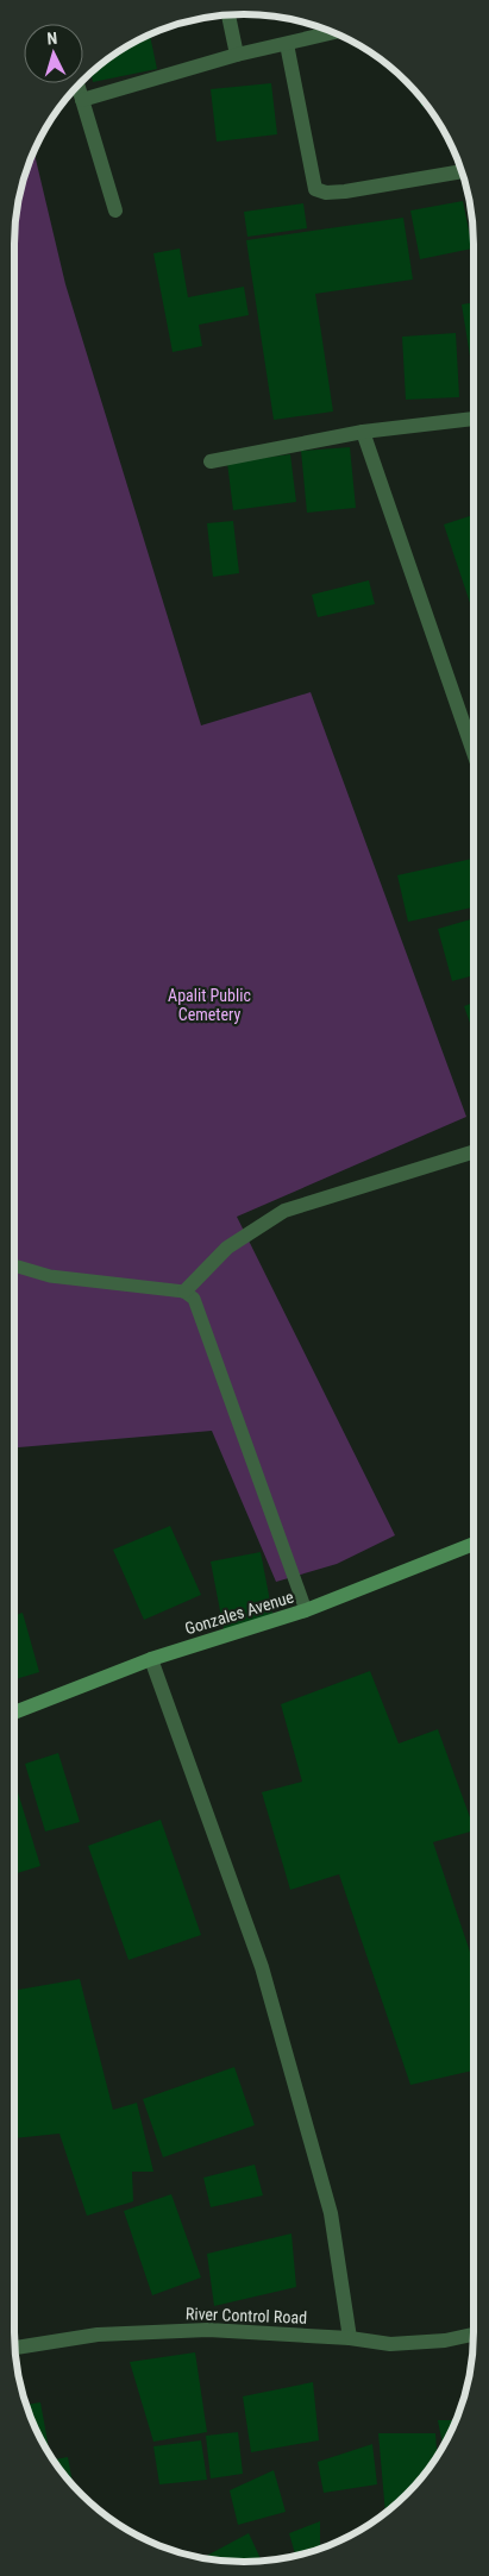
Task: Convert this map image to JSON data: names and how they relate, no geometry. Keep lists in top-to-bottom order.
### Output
{
  "streets": {
    "main road": ["Gonzales Avenue"],
    "street": ["River Control Road"]
  },
  "parks": ["Apalit Public Cemetery"],
  "north": "top"
}
